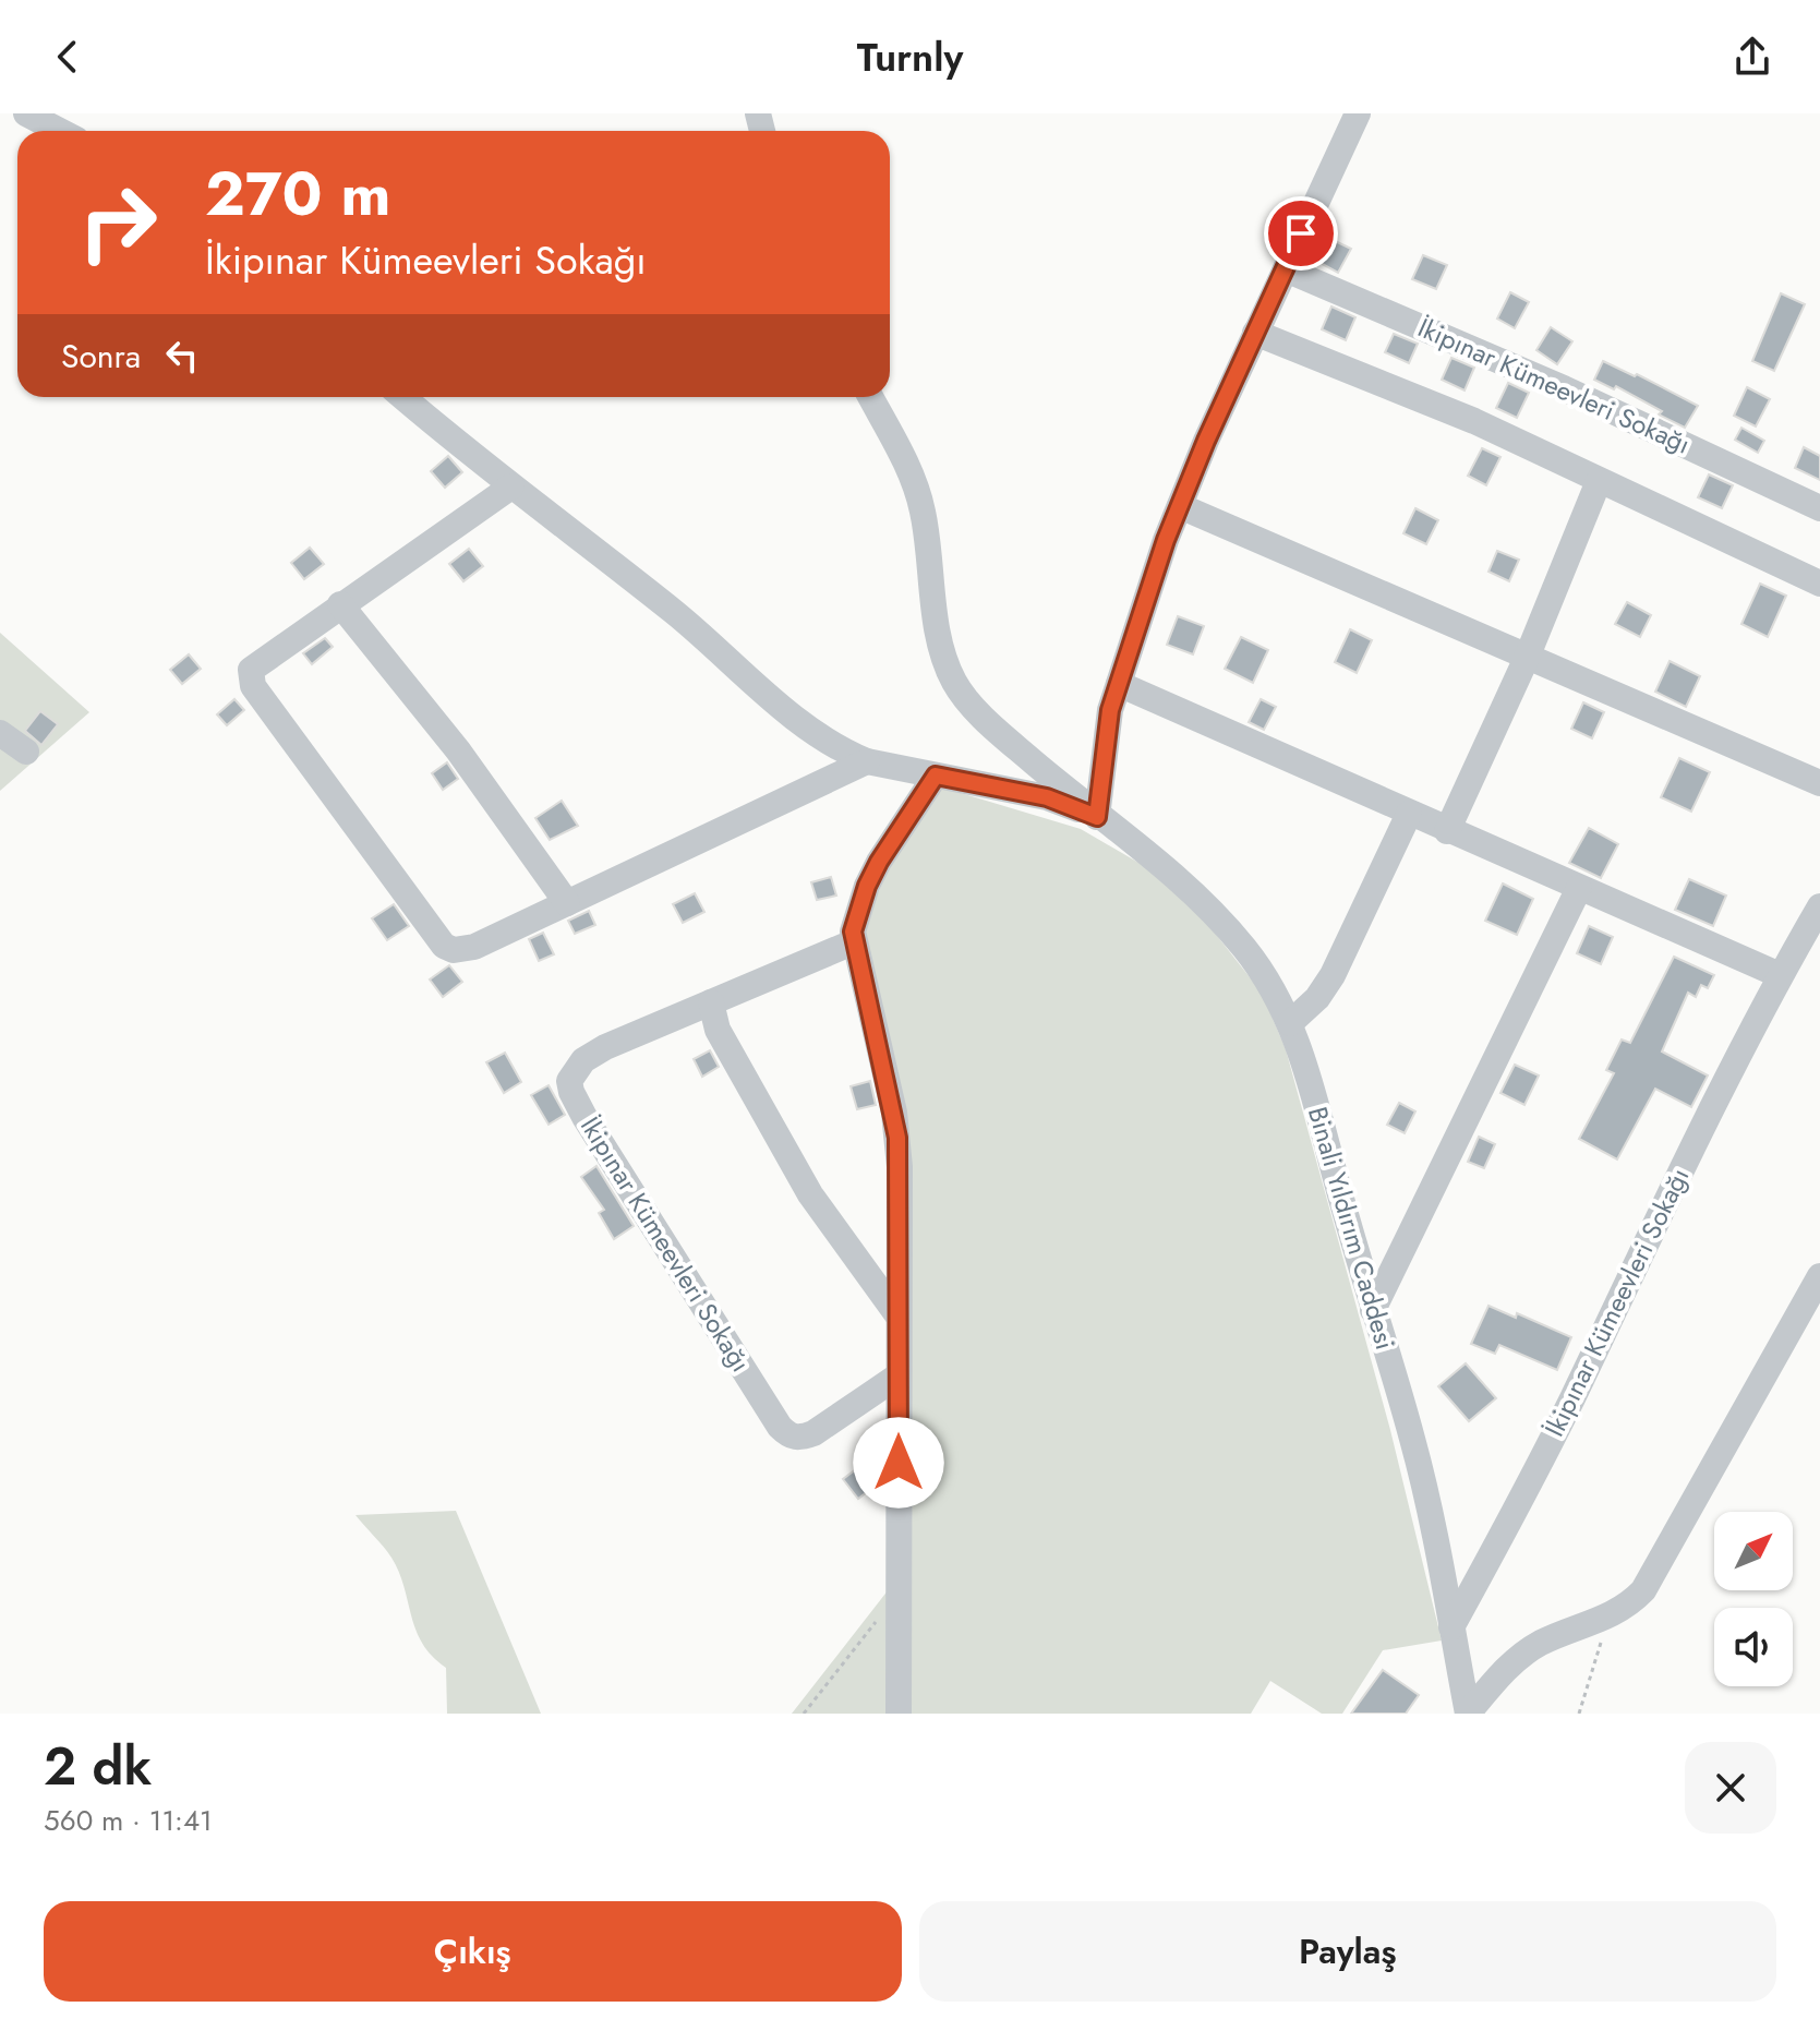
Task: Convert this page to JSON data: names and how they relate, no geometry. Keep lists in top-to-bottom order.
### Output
{
  "streets": {
    "street": ["İkipınar Kümeevleri Sokağı", "Binali Yıldırım Caddesi"]
  },
  "crossings": [
    ["İkipınar Kümeevleri Sokağı", "Binali Yıldırım Caddesi"]
  ],
  "north": "top right",
  "page": {
    "header": "Turnly",
    "turn": ["270 m", "İkipınar Kümeevleri Sokağı"],
    "then": "Sonra",
    "heading": ["2 dk", "560 m · 11:41"],
    "buttons": ["Çıkış", "Paylaş"]
  }
}
